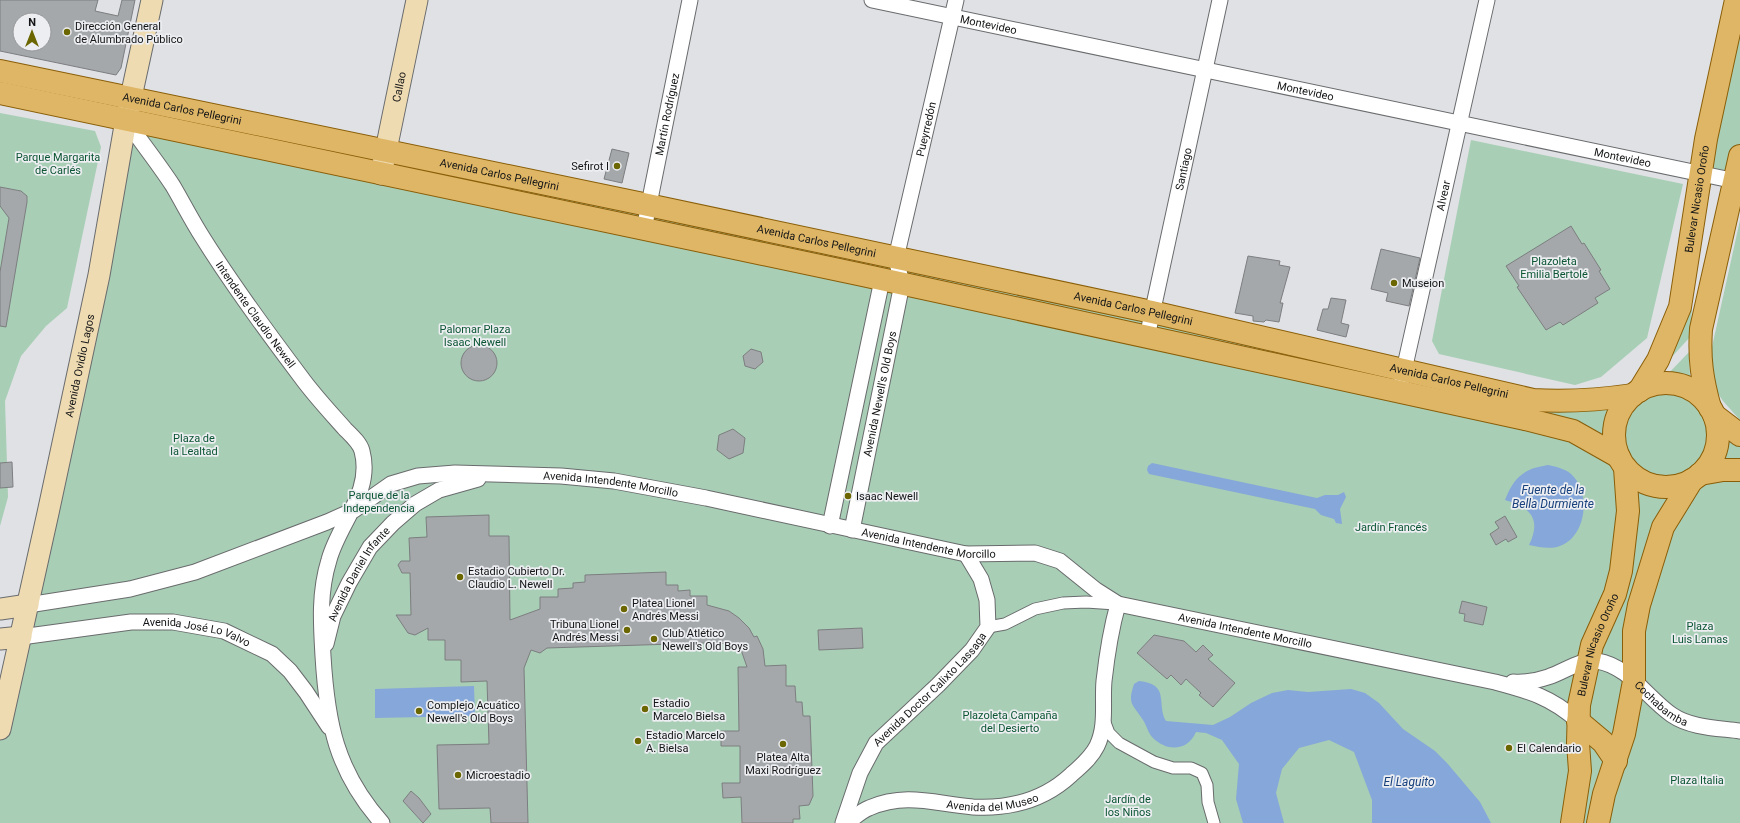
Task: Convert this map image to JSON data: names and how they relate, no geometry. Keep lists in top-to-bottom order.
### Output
{
  "streets": {
    "main road": [
      "Callao",
      "Avenida Carlos Pellegrini",
      "Bulevar Nicasio Oroño",
      "Avenida Ovidio Lagos"
    ],
    "street": [
      "Montevideo",
      "Martín Rodríguez",
      "Pueyrredón",
      "Santiago",
      "Alvear",
      "Intendente Claudio Newell",
      "Avenida Newell's Old Boys",
      "Avenida Intendente Morcillo",
      "Avenida Daniel Infante",
      "Avenida José Lo Valvo",
      "Avenida Doctor Calixto Lassaga",
      "Cochabamba",
      "Avenida del Museo"
    ]
  },
  "crossings": [
    ["Montevideo", "Pueyrredón"],
    ["Montevideo", "Santiago"],
    ["Montevideo", "Alvear"],
    ["Montevideo", "Bulevar Nicasio Oroño"],
    ["Callao", "Avenida Carlos Pellegrini"],
    ["Avenida Carlos Pellegrini", "Martín Rodríguez"],
    ["Avenida Carlos Pellegrini", "Pueyrredón"],
    ["Avenida Carlos Pellegrini", "Santiago"],
    ["Avenida Carlos Pellegrini", "Alvear"],
    ["Avenida Carlos Pellegrini", "Bulevar Nicasio Oroño"],
    ["Avenida Carlos Pellegrini", "Intendente Claudio Newell"],
    ["Avenida Carlos Pellegrini", "Avenida Ovidio Lagos"],
    ["Avenida Carlos Pellegrini", "Avenida Newell's Old Boys"],
    ["Pueyrredón", "Avenida Newell's Old Boys"],
    ["Bulevar Nicasio Oroño", "Avenida Intendente Morcillo"],
    ["Bulevar Nicasio Oroño", "Cochabamba"],
    ["Intendente Claudio Newell", "Avenida Ovidio Lagos"],
    ["Intendente Claudio Newell", "Avenida Intendente Morcillo"],
    ["Intendente Claudio Newell", "Avenida Daniel Infante"],
    ["Avenida Ovidio Lagos", "Avenida José Lo Valvo"],
    ["Avenida Newell's Old Boys", "Avenida Intendente Morcillo"],
    ["Avenida Intendente Morcillo", "Avenida Daniel Infante"],
    ["Avenida Intendente Morcillo", "Avenida Doctor Calixto Lassaga"],
    ["Avenida Intendente Morcillo", "Cochabamba"],
    ["Avenida Intendente Morcillo", "Avenida del Museo"],
    ["Avenida Daniel Infante", "Avenida José Lo Valvo"]
  ],
  "water": ["Fuente de la Bella Durmiente", "El Laguito"],
  "parks": [
    "Parque Margarita de Carlés",
    "Plazoleta Emilia Bertolé",
    "Palomar Plaza Isaac Newell",
    "Plaza de la Lealtad",
    "Parque de la Independencia",
    "Jardín Francés",
    "Plaza Luis Lamas",
    "Plazoleta Campaña del Desierto",
    "Plaza Italia",
    "Jardín de los Niños"
  ],
  "places": [
    "Dirección General de Alumbrado Público",
    "Sefirot I",
    "Museion",
    "Isaac Newell",
    "Estadio Cubierto Dr. Claudio L. Newell",
    "Platea Lionel Andrés Messi",
    "Tribuna Lionel Andrés Messi",
    "Club Atlético Newell's Old Boys",
    "Estadio Marcelo Bielsa",
    "Complejo Acuático Newell's Old Boys",
    "Estadio Marcelo A. Bielsa",
    "Platea Alta Maxi Rodríguez",
    "El Calendario",
    "Microestadio"
  ],
  "north": "top"
}
